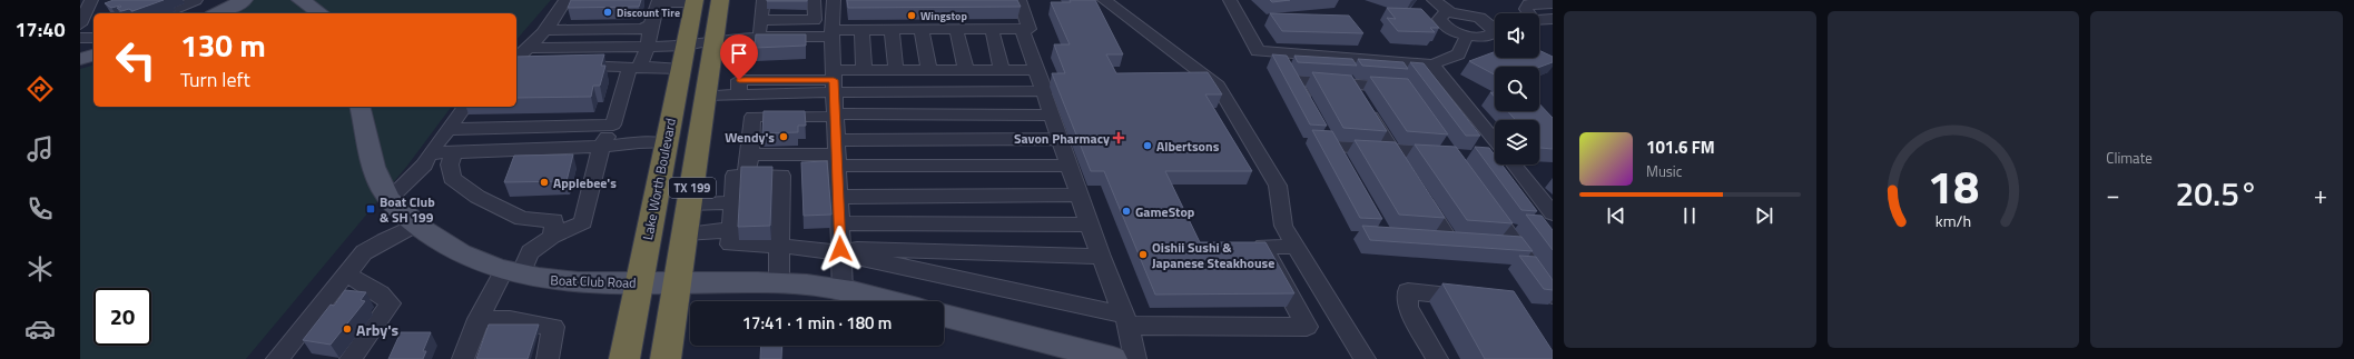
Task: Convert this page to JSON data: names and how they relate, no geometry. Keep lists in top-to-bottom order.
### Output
{
  "streets": {
    "highway": ["Lake Worth Boulevard", "TX 199"],
    "main road": ["Boat Club Road"]
  },
  "crossings": [
    ["Lake Worth Boulevard", "Boat Club Road"],
    ["TX 199", "Boat Club Road"]
  ],
  "places": {
    "other": [
      "Discount Tire",
      "Wingstop",
      "Wendy's",
      "Albertsons",
      "Applebee's",
      "GameStop",
      "Oishii Sushi & Japanese Steakhouse",
      "Arby's"
    ],
    "health": ["Savon Pharmacy"],
    "transit": ["Boat Club & SH 199"]
  },
  "page": {
    "tabs": "17:40",
    "tile": "Climate",
    "turn": ["130 m", "Turn left"],
    "song": ["101.6 FM", "Music"],
    "heat": ["−", "20.5°", "+"],
    "limit": "20",
    "trip": "17:41 · 1 min · 180 m",
    "gauge": ["18", "km/h"]
  }
}
